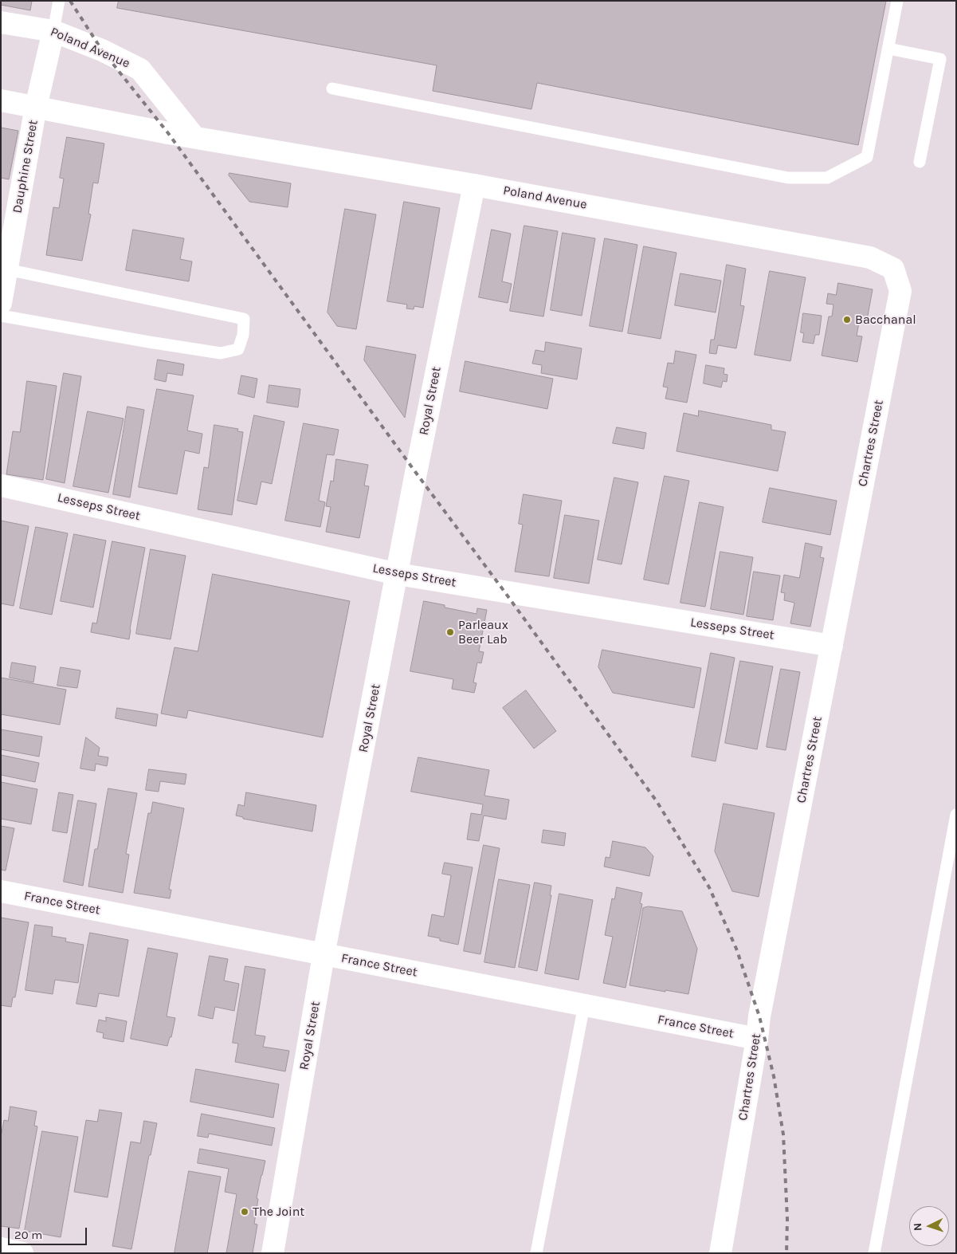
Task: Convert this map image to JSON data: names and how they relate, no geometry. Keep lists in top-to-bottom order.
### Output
{
  "streets": {
    "street": [
      "Poland Avenue",
      "Dauphine Street",
      "Royal Street",
      "Chartres Street",
      "Lesseps Street",
      "France Street"
    ]
  },
  "crossings": [
    ["Poland Avenue", "Dauphine Street"],
    ["Poland Avenue", "Royal Street"],
    ["Poland Avenue", "Chartres Street"],
    ["Royal Street", "Lesseps Street"],
    ["Royal Street", "France Street"],
    ["Chartres Street", "Lesseps Street"],
    ["Chartres Street", "France Street"]
  ],
  "places": ["Bacchanal", "Parleaux Beer Lab", "The Joint"],
  "scale_bar": "20 m",
  "north": "left"
}
